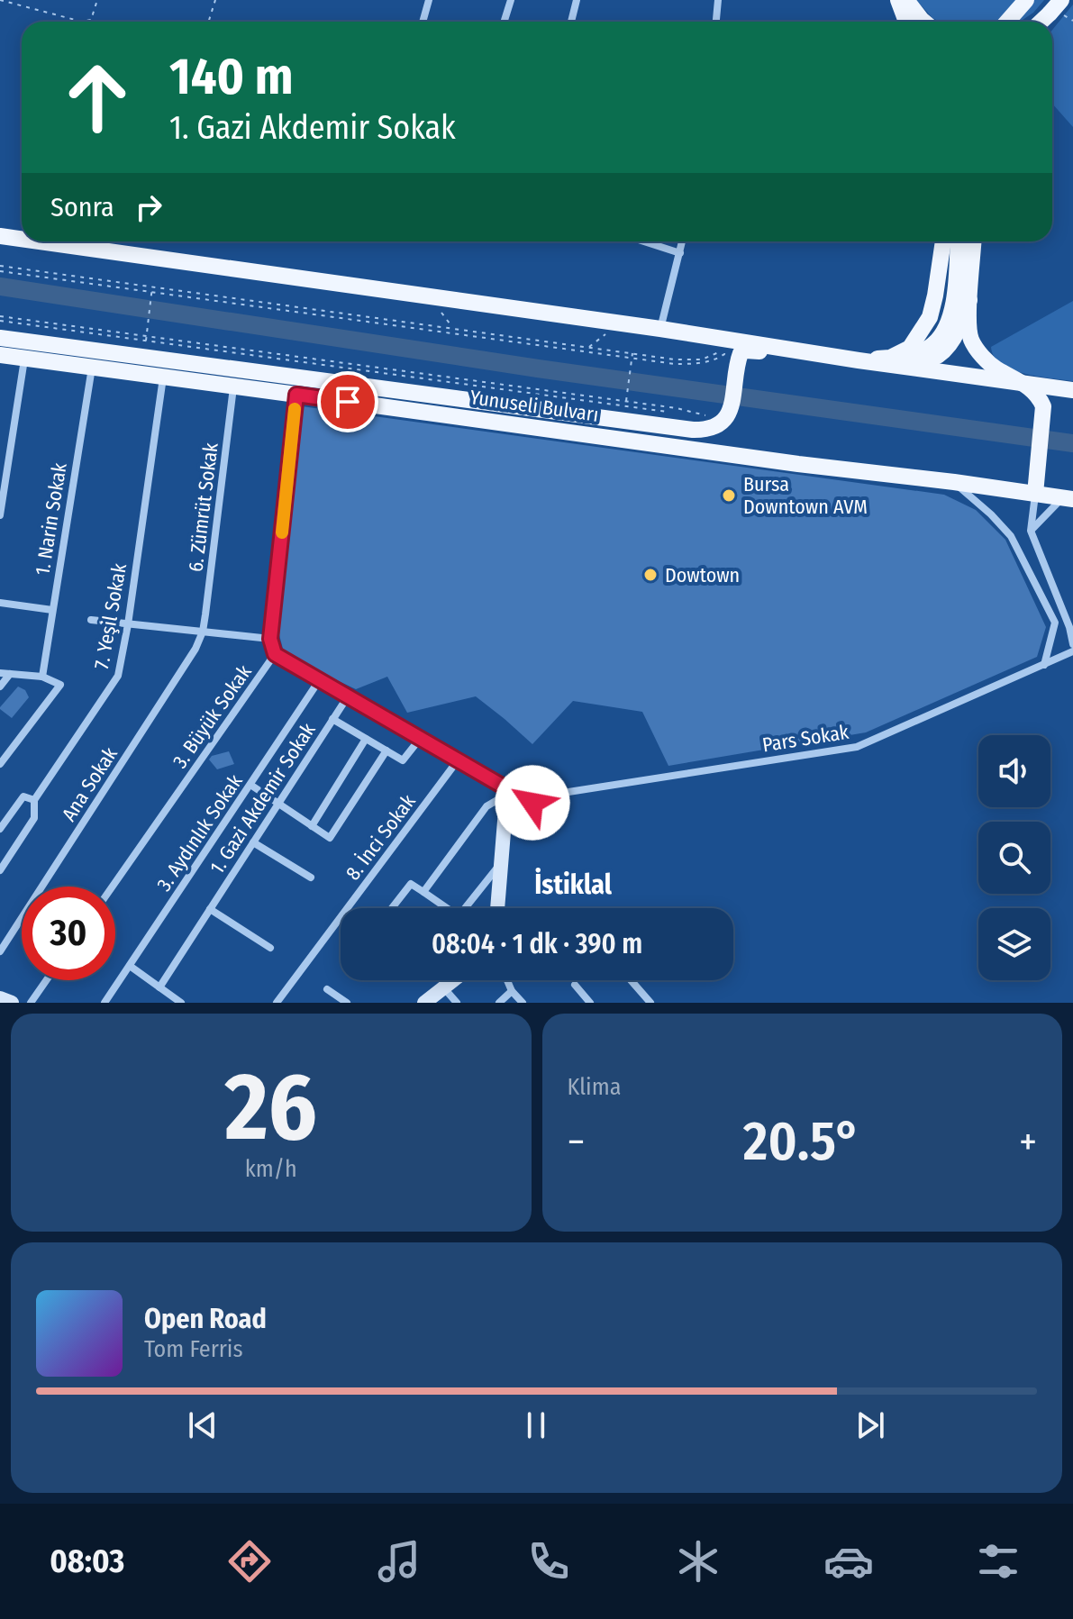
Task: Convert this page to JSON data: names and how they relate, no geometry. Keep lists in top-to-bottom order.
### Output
{
  "streets": {
    "main road": ["Yunuseli Bulvarı"],
    "street": [
      "6. Zümrüt Sokak",
      "1. Narin Sokak",
      "7. Yeşil Sokak",
      "3. Büyük Sokak",
      "Pars Sokak",
      "Ana Sokak",
      "1. Gazi Akdemir Sokak",
      "3. Aydınlık Sokak",
      "8. İnci Sokak"
    ]
  },
  "crossings": [
    ["Yunuseli Bulvarı", "6. Zümrüt Sokak"],
    ["Yunuseli Bulvarı", "1. Narin Sokak"],
    ["Yunuseli Bulvarı", "7. Yeşil Sokak"],
    ["Yunuseli Bulvarı", "3. Büyük Sokak"],
    ["6. Zümrüt Sokak", "Ana Sokak"]
  ],
  "districts": ["İstiklal"],
  "places": ["Bursa Downtown AVM", "Dowtown"],
  "page": {
    "turn": ["140 m", "1. Gazi Akdemir Sokak"],
    "then": "Sonra",
    "limit": "30",
    "trip": "08:04 · 1 dk · 390 m",
    "tile": [
      ["26", "km/h"],
      "Klima"
    ],
    "heat": ["−", "20.5°", "+"],
    "song": ["Open Road", "Tom Ferris"],
    "tabs": "08:03"
  }
}
